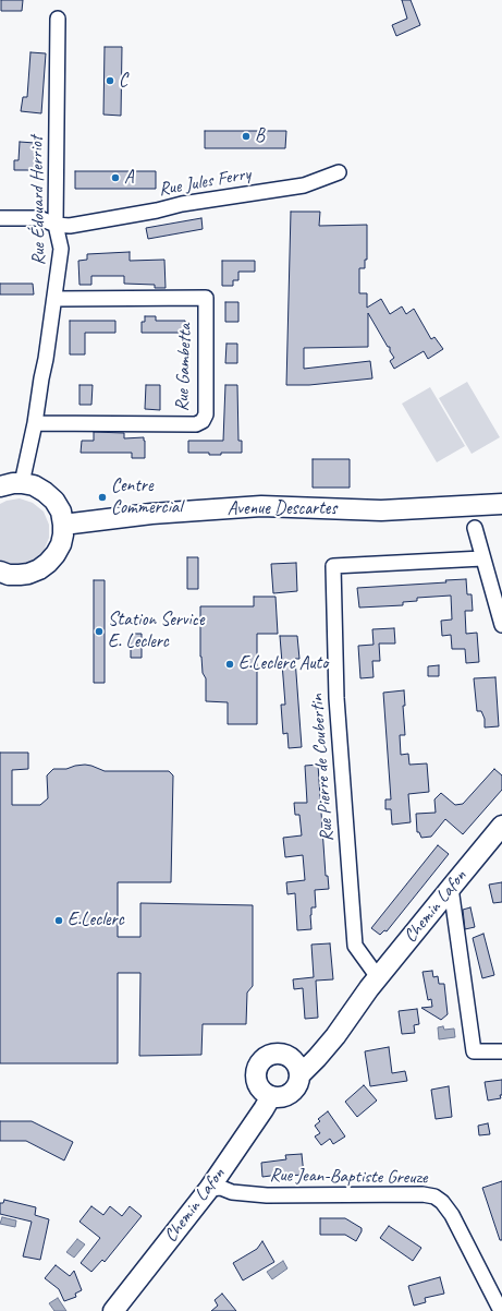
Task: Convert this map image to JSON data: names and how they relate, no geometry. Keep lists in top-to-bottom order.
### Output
{
  "streets": {
    "street": [
      "Rue Jules Ferry",
      "Rue Édouard Herriot",
      "Rue Gambetta",
      "Avenue Descartes",
      "Rue Pierre de Coubertin",
      "Chemin Lafon",
      "Rue Jean-Baptiste Greuze"
    ]
  },
  "crossings": [
    ["Rue Jules Ferry", "Rue Édouard Herriot"],
    ["Rue Édouard Herriot", "Rue Gambetta"],
    ["Rue Pierre de Coubertin", "Chemin Lafon"],
    ["Chemin Lafon", "Rue Jean-Baptiste Greuze"]
  ],
  "places": [
    "C",
    "B",
    "A",
    "Centre Commercial",
    "Station Service E. Leclerc",
    "E.Leclerc Auto",
    "E.Leclerc"
  ]
}
